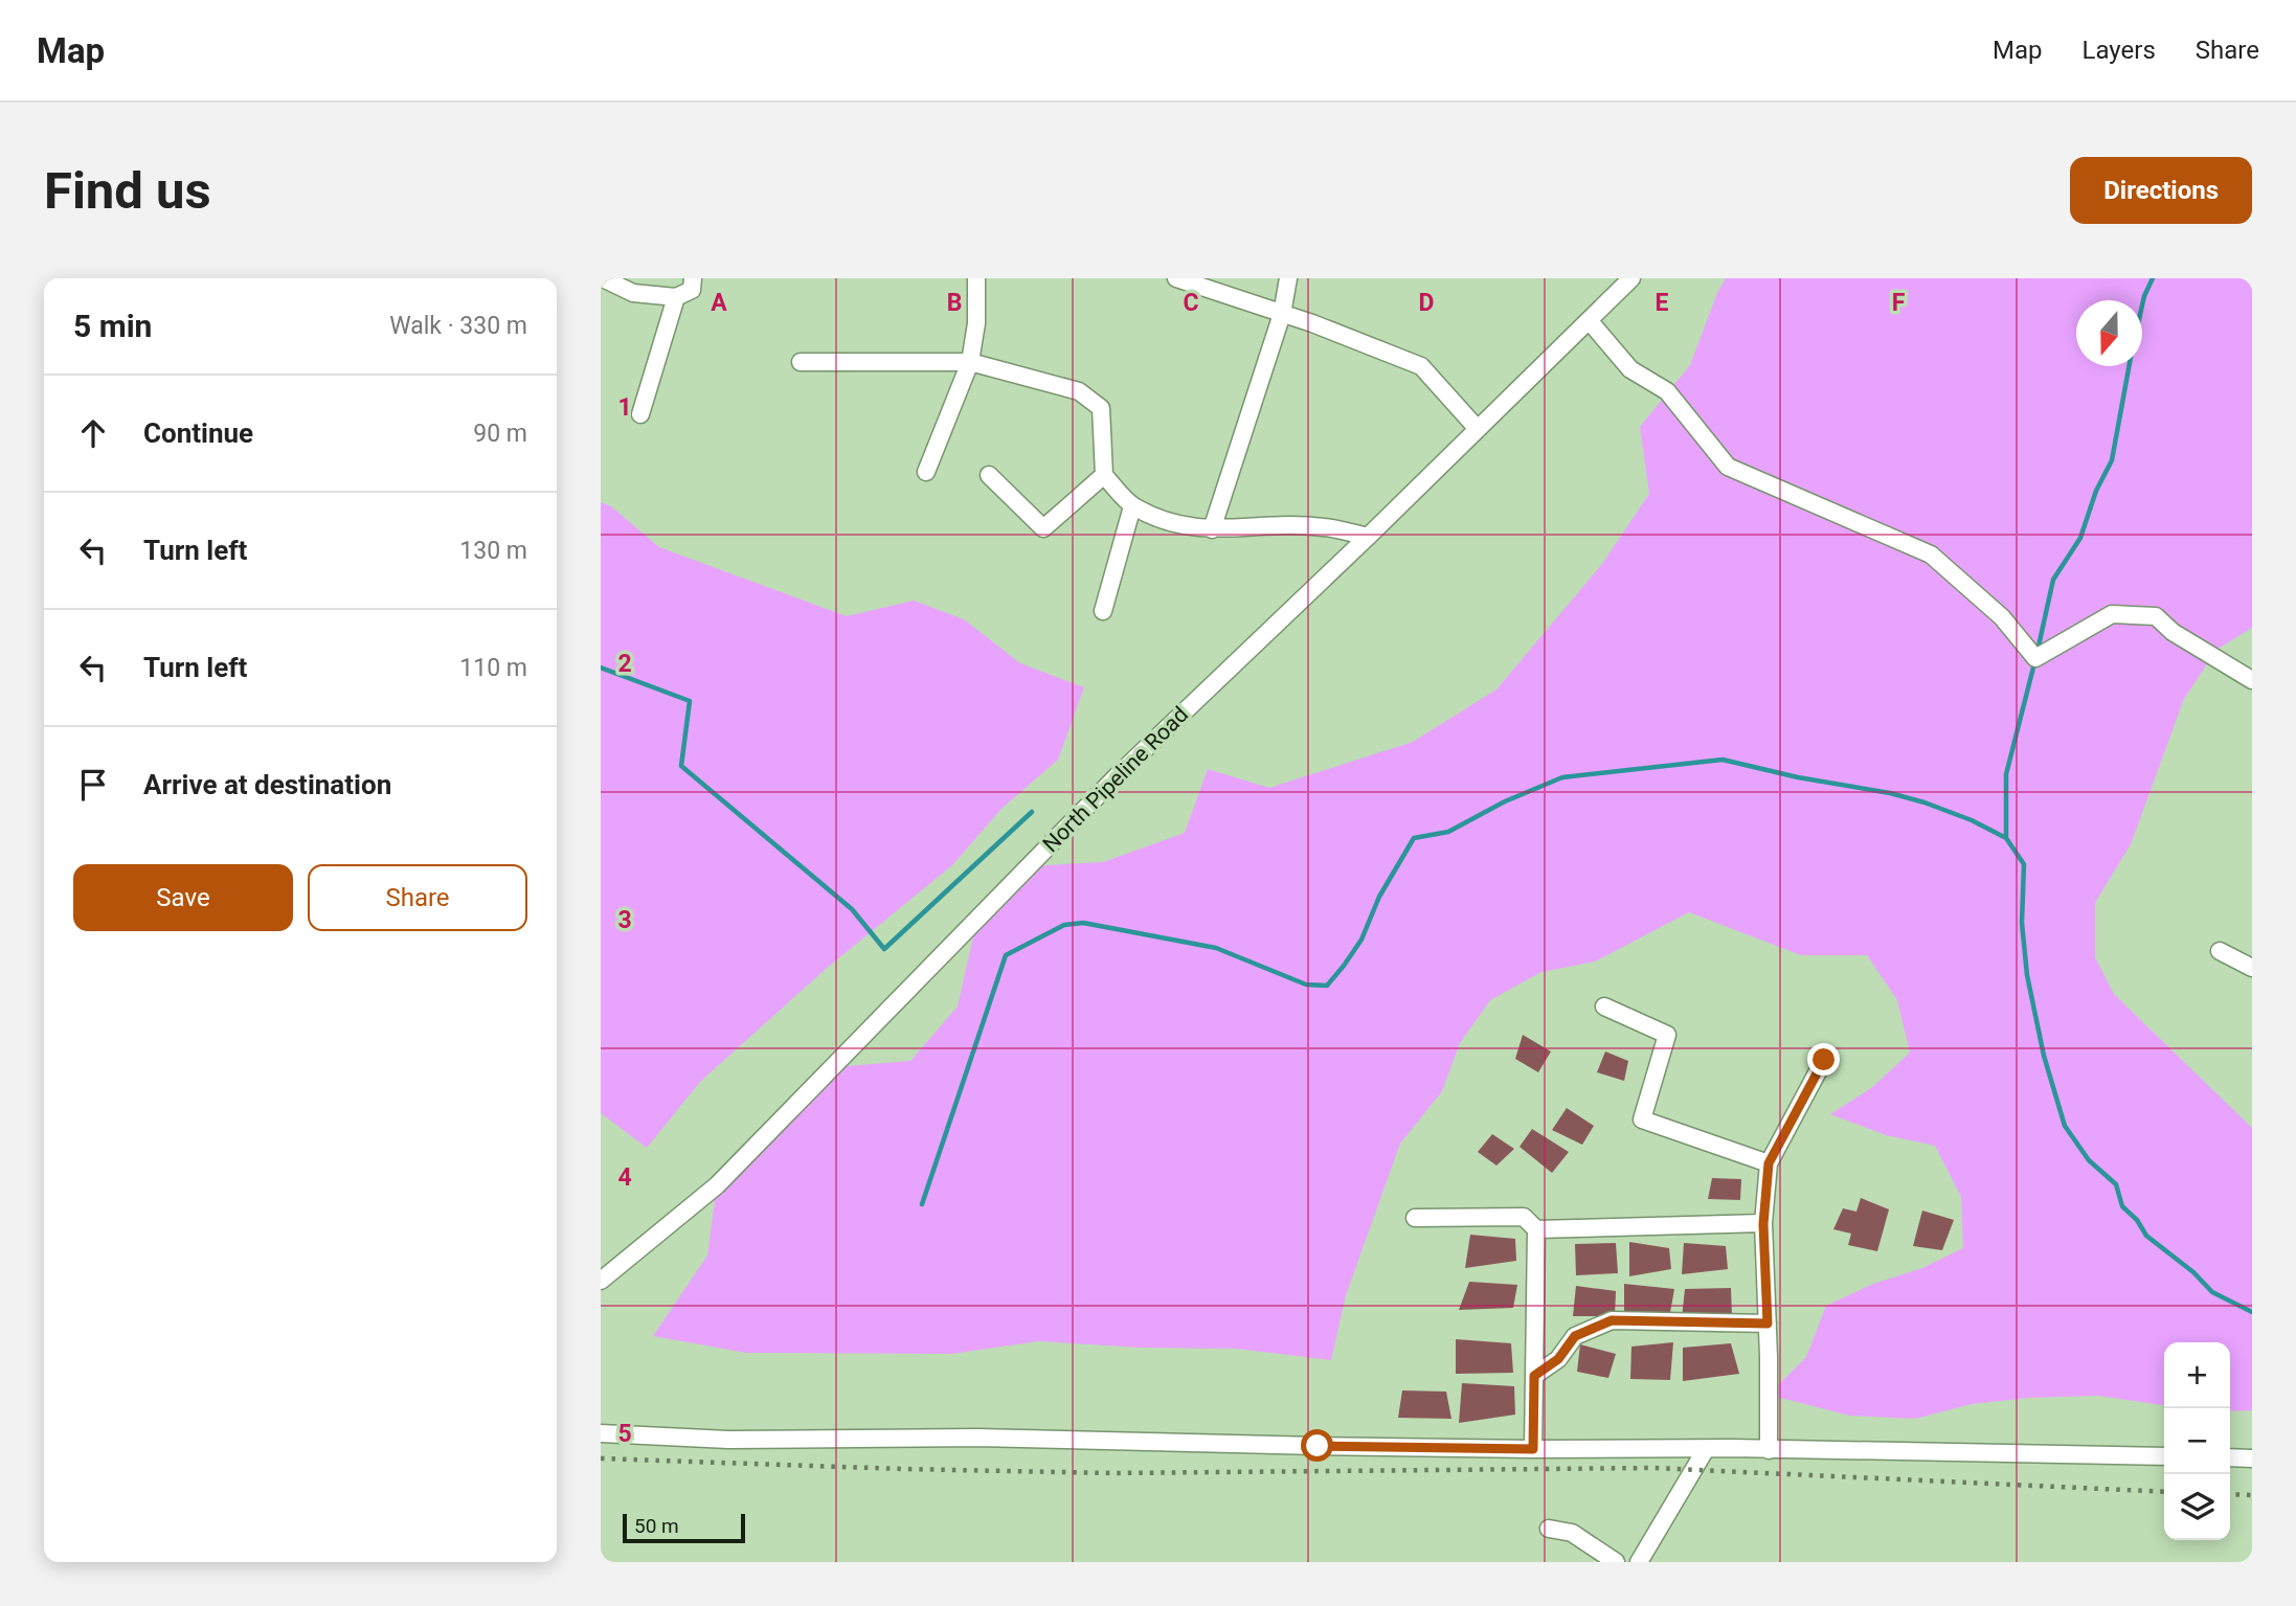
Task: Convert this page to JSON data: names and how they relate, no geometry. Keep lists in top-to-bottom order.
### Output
{
  "streets": {
    "street": ["North Pipeline Road"]
  },
  "scale_bar": "50 m",
  "north": "bottom",
  "page": {
    "header": "Map",
    "nav": ["Map", "Layers", "Share"],
    "buttons": [
      "Directions",
      ["Save", "Share"]
    ],
    "title": "Find us",
    "heading": ["5 min", "Walk · 330 m"],
    "list": [
      ["Continue", "90 m"],
      ["Turn left", "130 m"],
      ["Turn left", "110 m"],
      "Arrive at destination"
    ],
    "map_buttons": ["+", "−"],
    "scale": "50 m"
  },
  "grid": {
    "columns": [
      "A",
      "B",
      "C",
      "D",
      "E",
      "F"
    ],
    "rows": [
      "1",
      "2",
      "3",
      "4",
      "5"
    ]
  }
}
